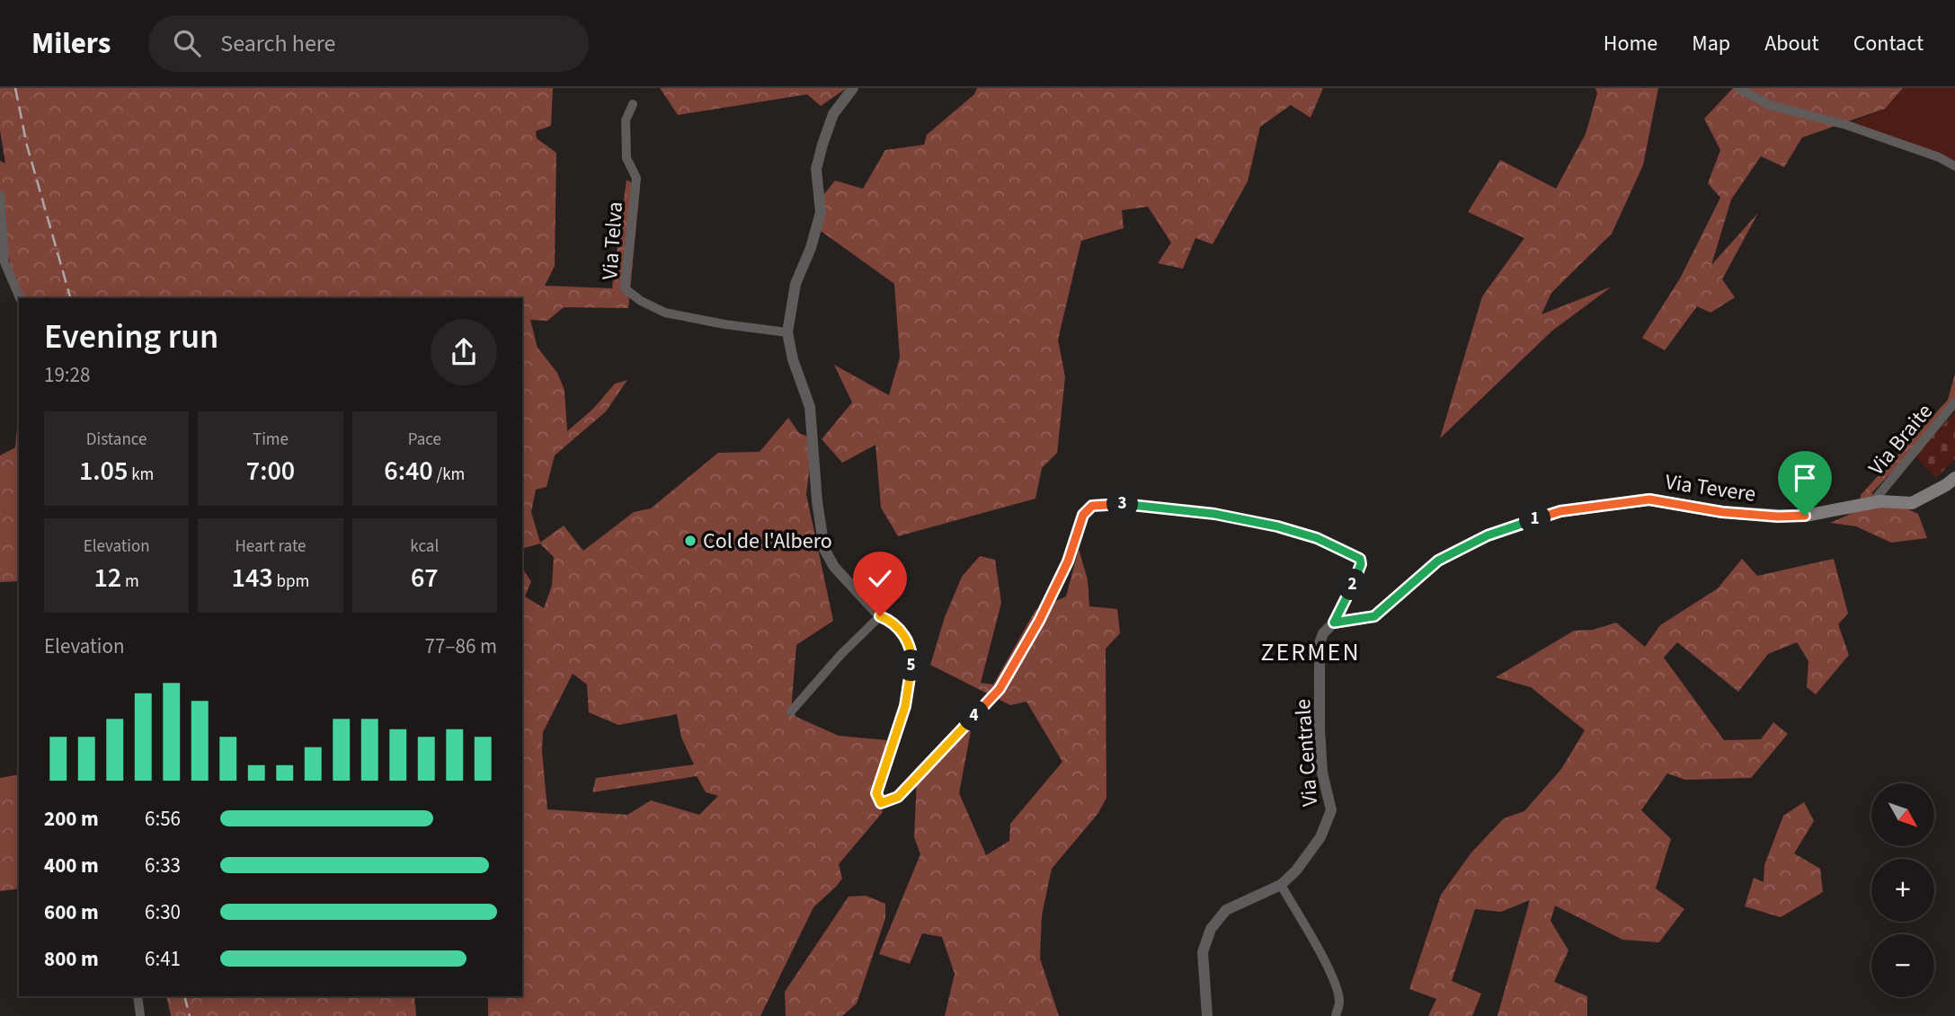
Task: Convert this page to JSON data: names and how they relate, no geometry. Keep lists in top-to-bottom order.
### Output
{
  "streets": {
    "main road": ["Via Tevere"],
    "street": ["Via Telva", "Via Braite", "Via Centrale"]
  },
  "crossings": [
    ["Via Braite", "Via Tevere"],
    ["Via Tevere", "Via Centrale"]
  ],
  "districts": ["ZERMEN"],
  "places": ["Col de l'Albero"],
  "north": "bottom right",
  "page": {
    "header": "Milers",
    "search": "Search here",
    "nav": [
      "Home",
      "Map",
      "About",
      "Contact"
    ],
    "heading": ["Evening run", "19:28"],
    "stats": [
      ["Distance", "1.05 km"],
      ["Time", "7:00"],
      ["Pace", "6:40 /km"],
      ["Elevation", "12 m"],
      ["Heart rate", "143 bpm"],
      ["kcal", "67"]
    ],
    "pins": [
      "3",
      "1",
      "2",
      "5",
      "4"
    ],
    "chart": ["Elevation", "77–86 m"],
    "map_buttons": ["+", "−"],
    "list": [
      {
        "name": "200 m",
        "note": "6:56"
      },
      {
        "name": "400 m",
        "note": "6:33"
      },
      {
        "name": "600 m",
        "note": "6:30"
      },
      {
        "name": "800 m",
        "note": "6:41"
      }
    ]
  }
}
